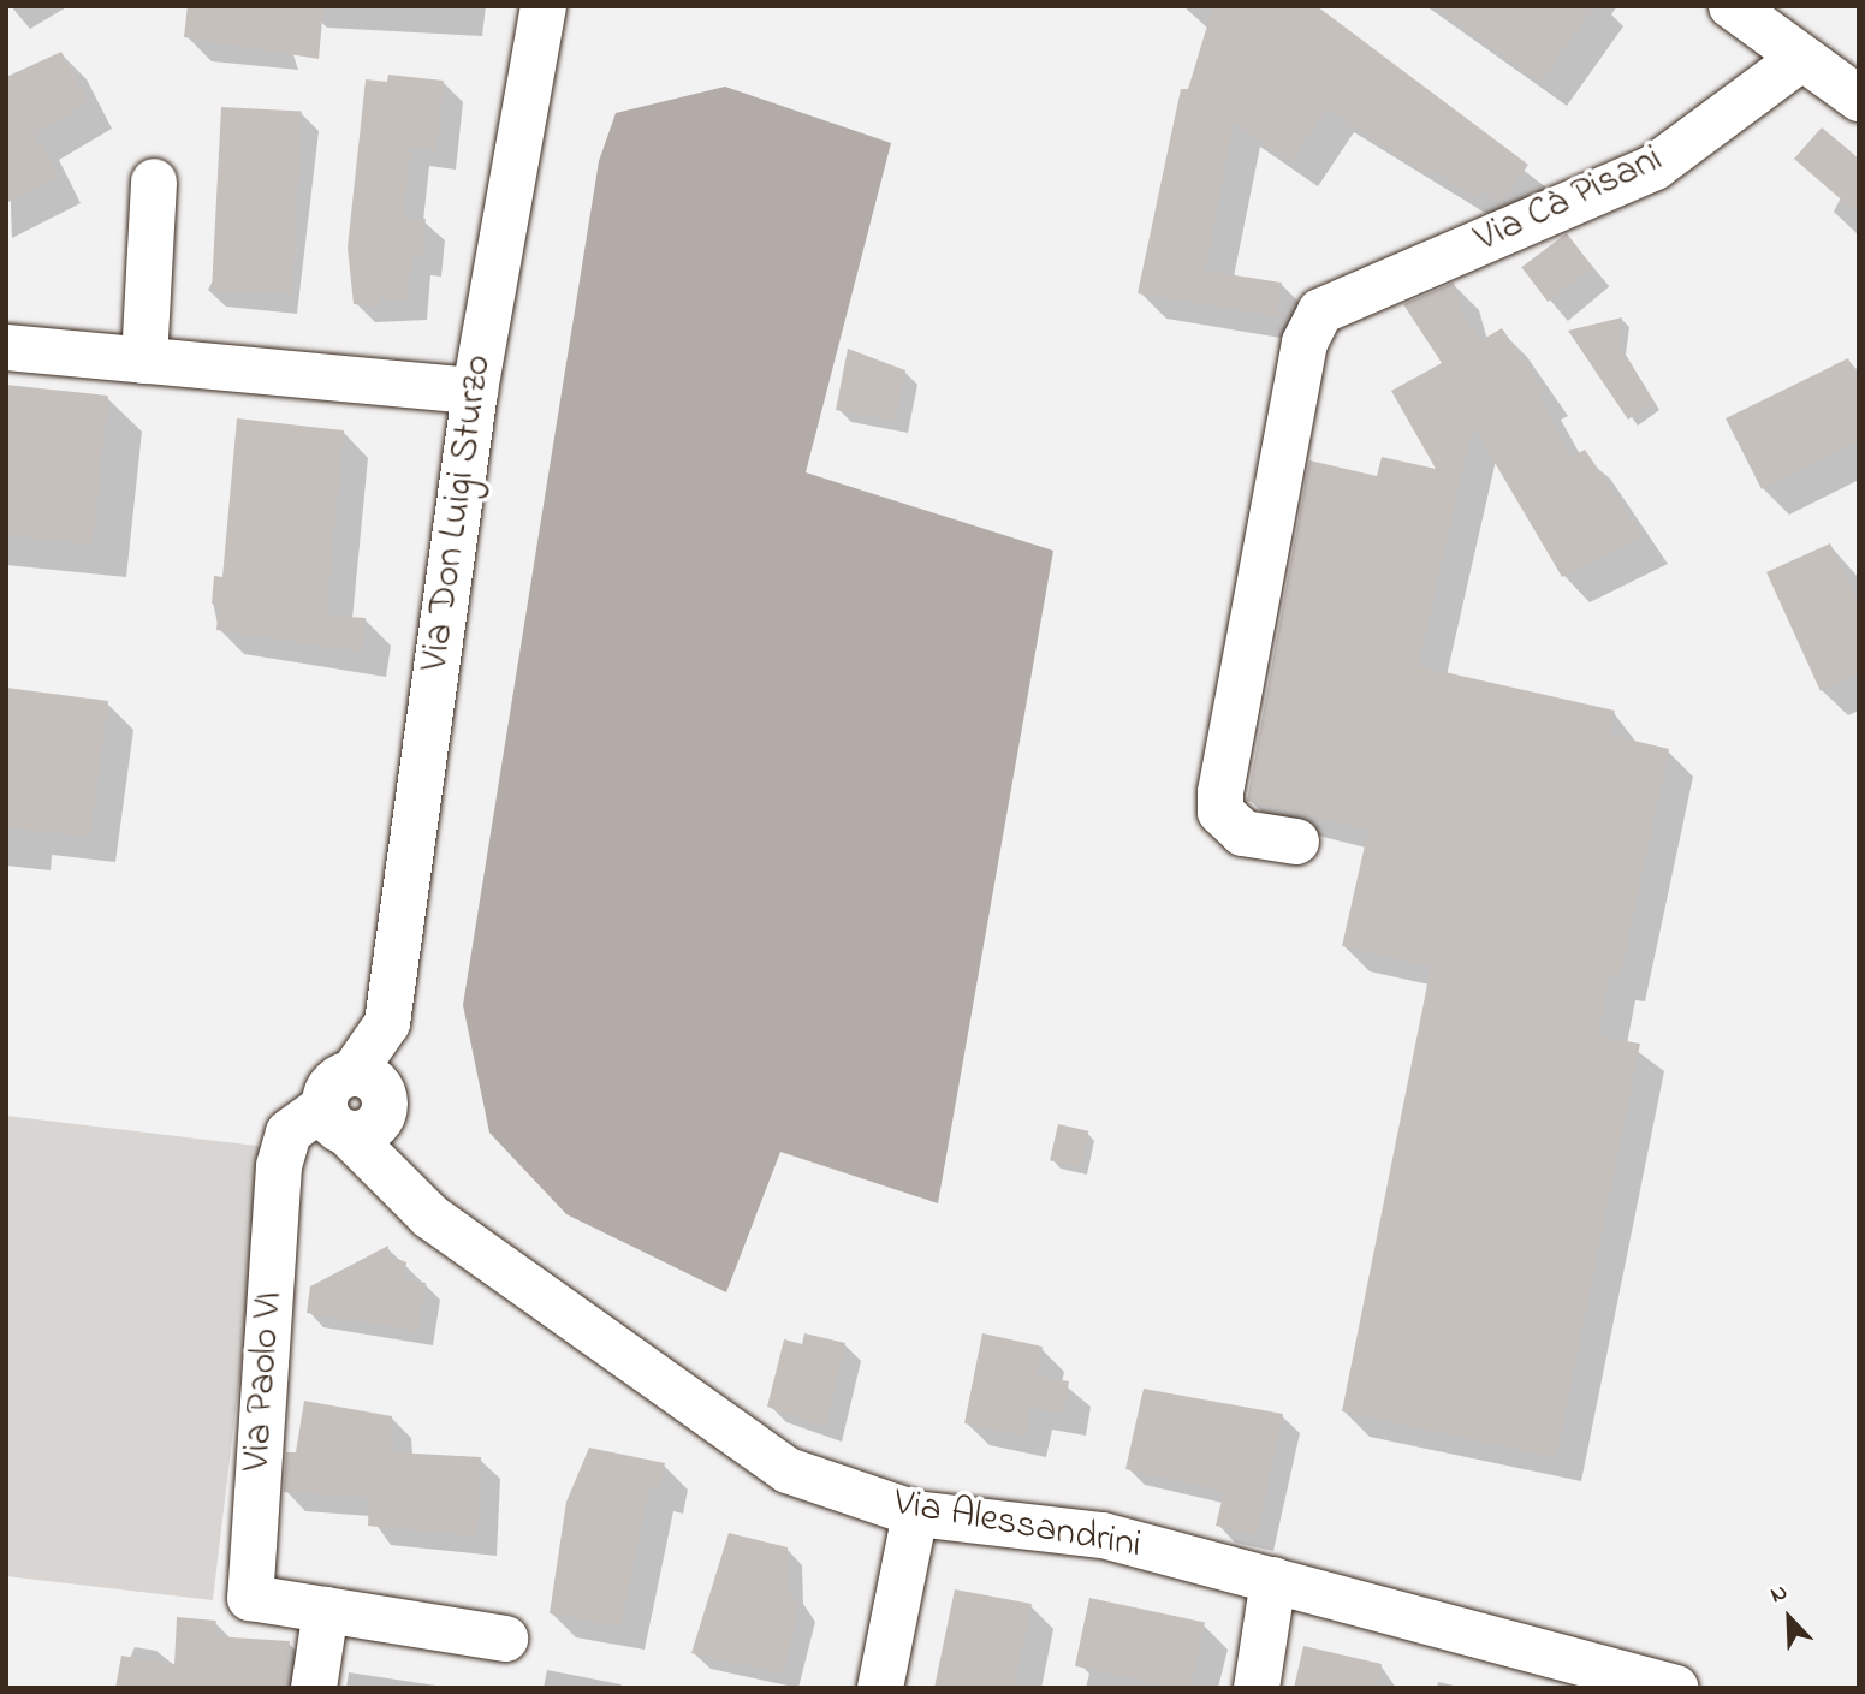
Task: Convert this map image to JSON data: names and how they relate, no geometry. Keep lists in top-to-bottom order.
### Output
{
  "streets": {
    "street": [
      "Via Cà Pisani",
      "Via Don Luigi Sturzo",
      "Via Paolo VI",
      "Via Alessandrini"
    ]
  },
  "crossings": [
    ["Via Don Luigi Sturzo", "Via Paolo VI"],
    ["Via Don Luigi Sturzo", "Via Alessandrini"],
    ["Via Paolo VI", "Via Alessandrini"]
  ],
  "north": "top left"
}
